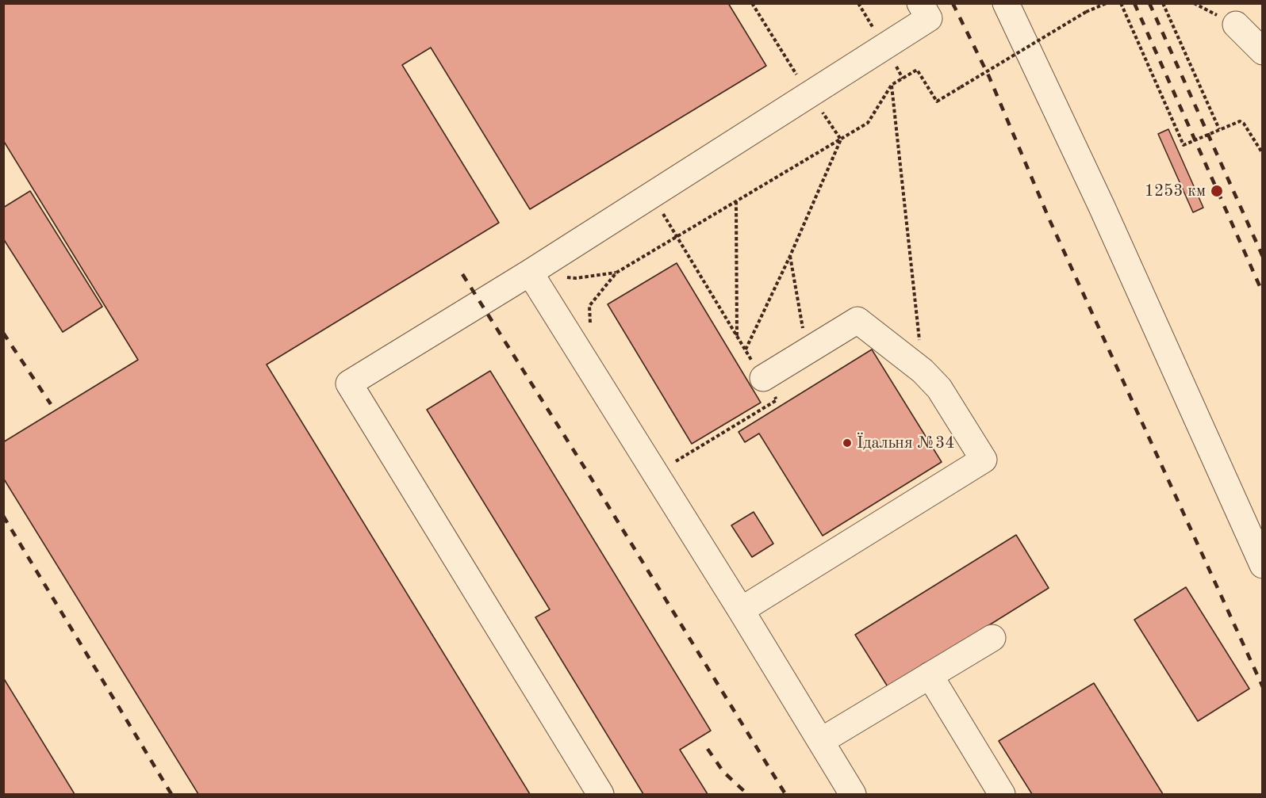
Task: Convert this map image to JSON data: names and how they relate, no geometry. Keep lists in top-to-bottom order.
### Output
{
  "places": ["1253 км", "Їдальня №34"]
}
